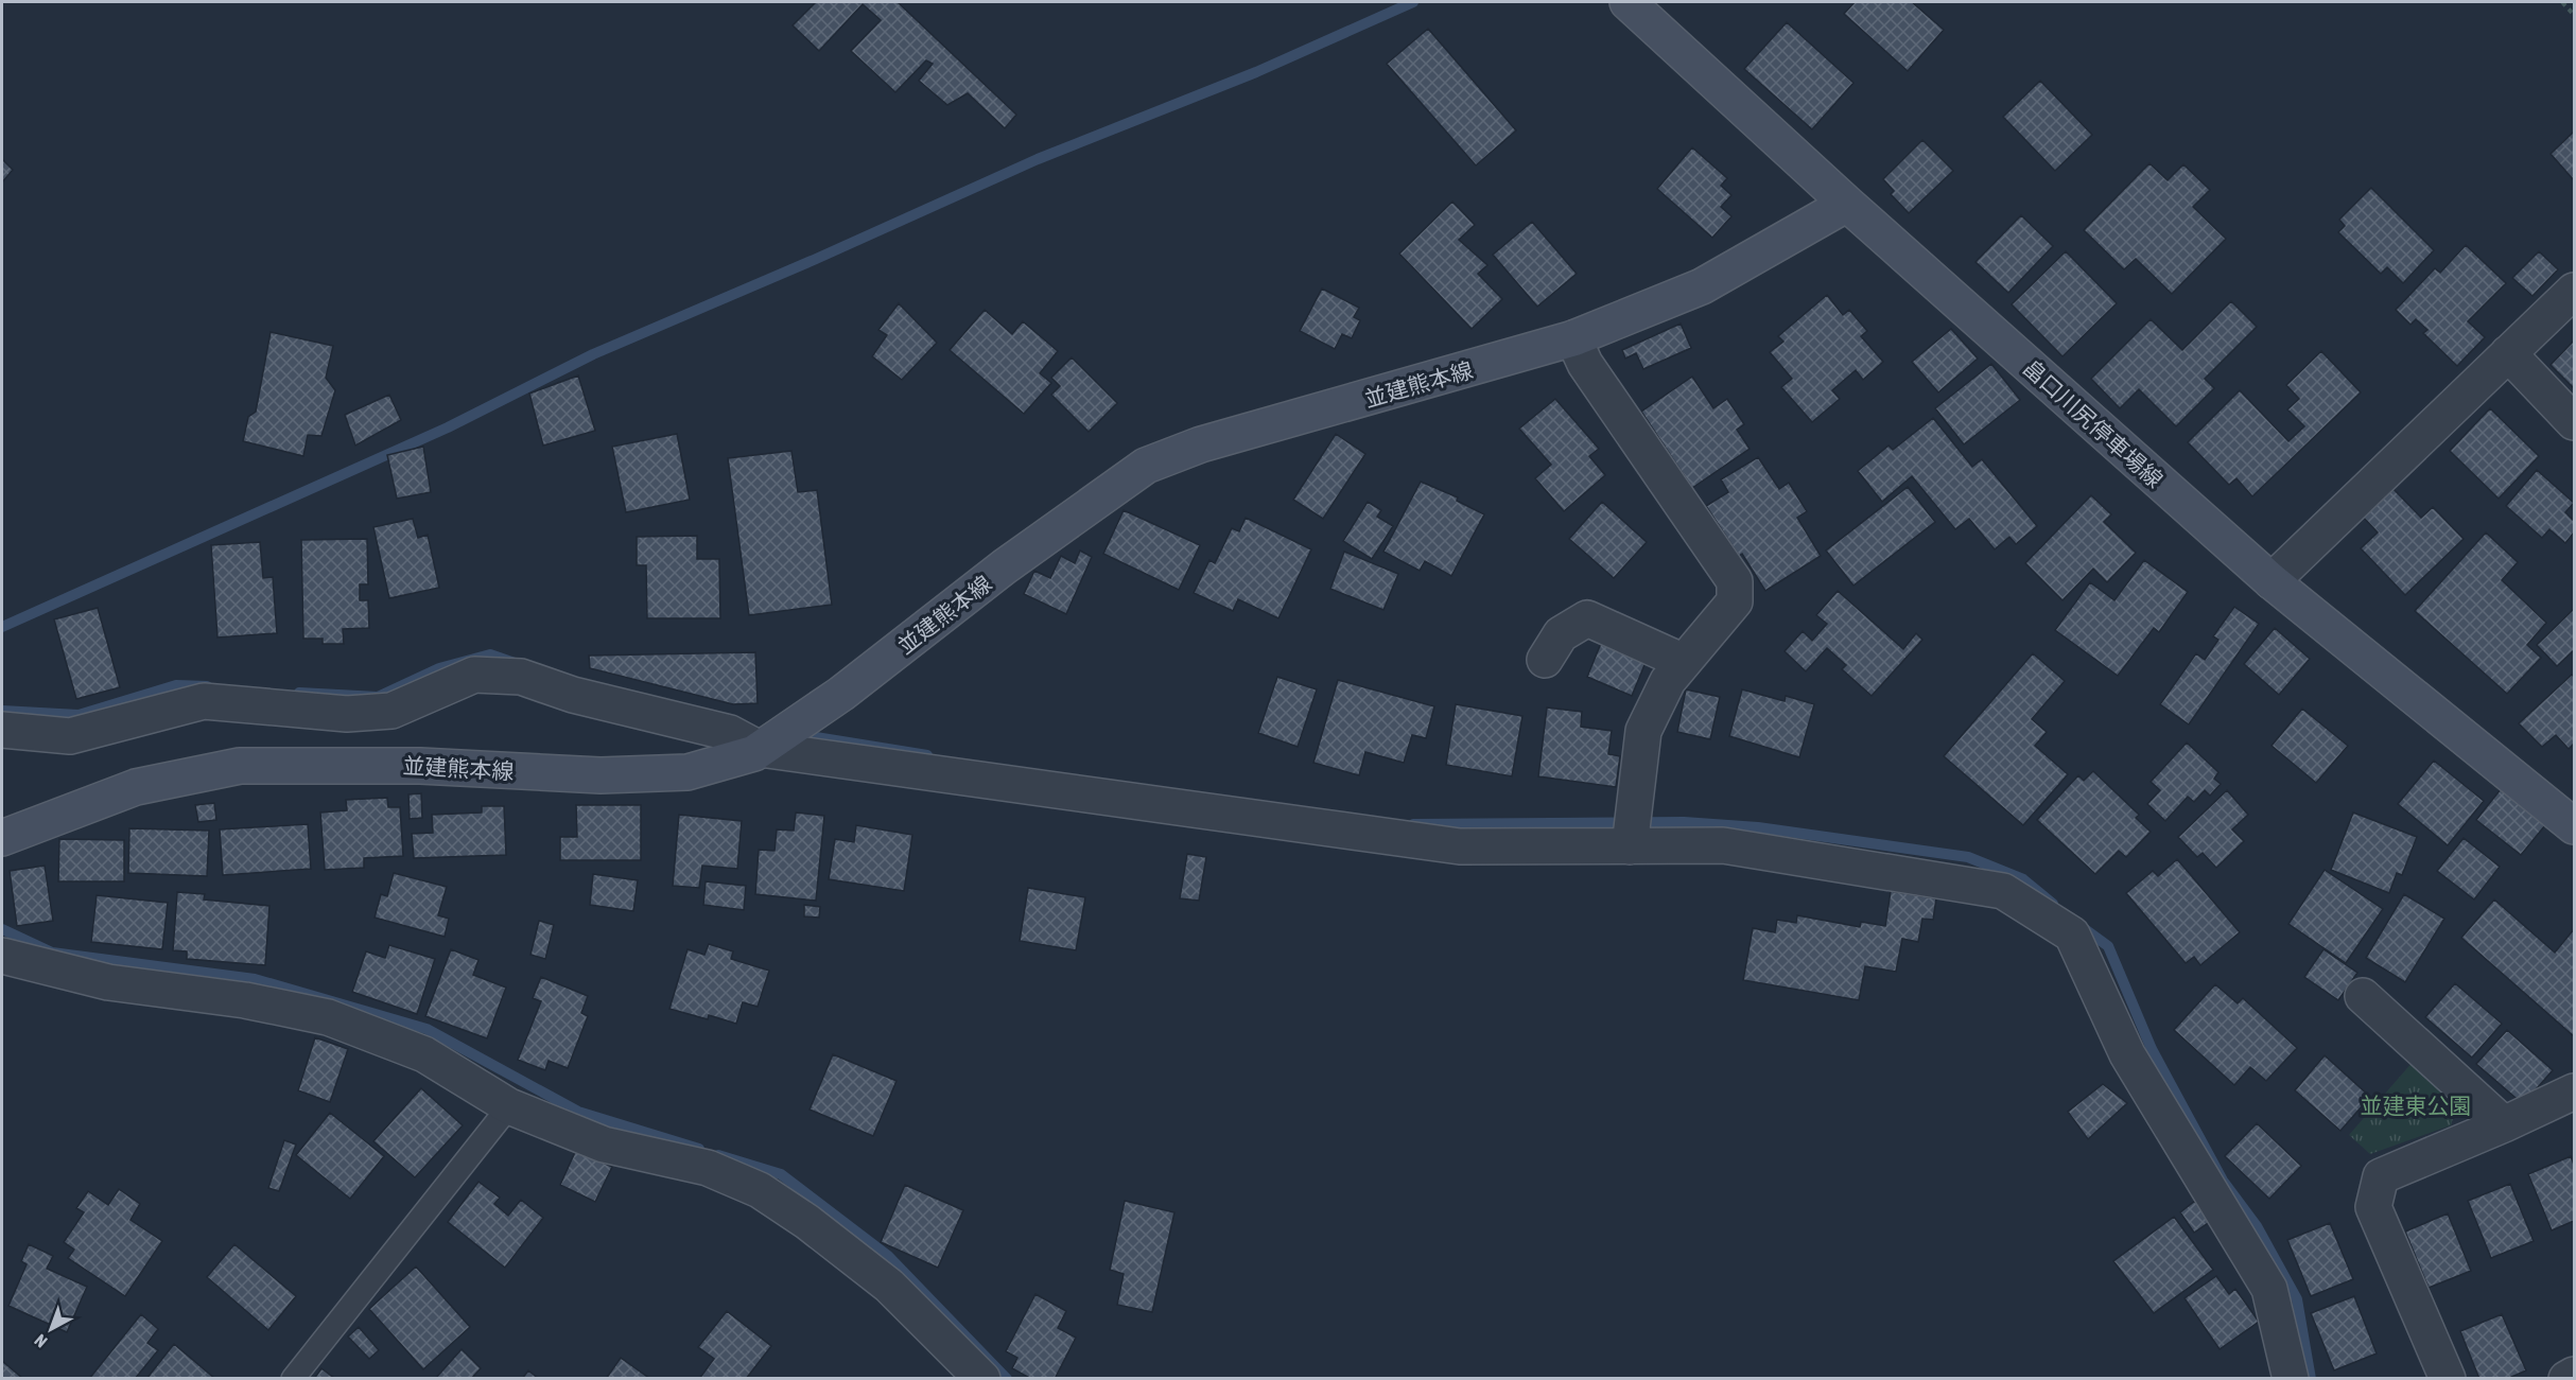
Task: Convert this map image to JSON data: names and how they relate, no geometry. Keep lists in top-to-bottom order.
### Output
{
  "streets": {
    "main road": ["並建熊本線", "畠口川尻停車場線"]
  },
  "crossings": [
    ["並建熊本線", "畠口川尻停車場線"]
  ],
  "parks": ["並建東公園"],
  "north": "bottom left"
}
